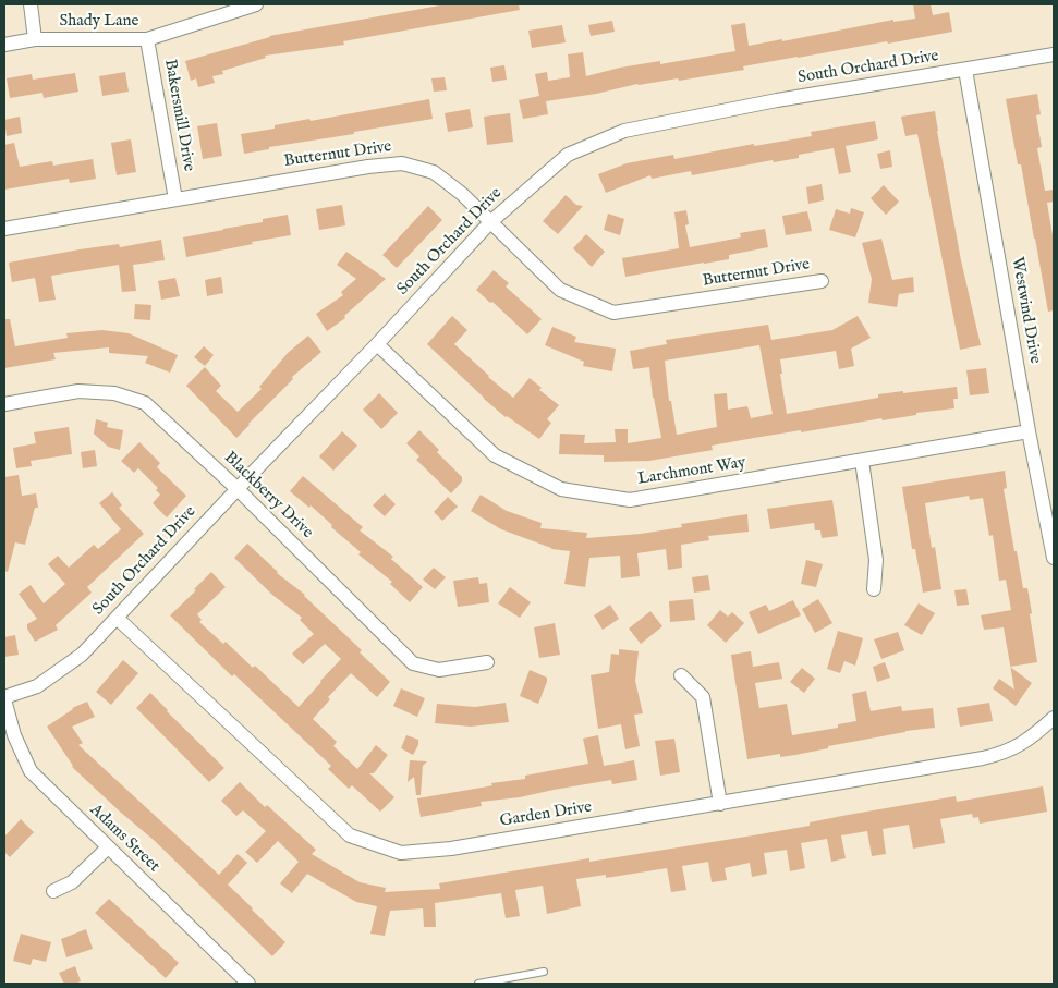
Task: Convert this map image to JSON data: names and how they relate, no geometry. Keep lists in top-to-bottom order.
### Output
{
  "streets": {
    "street": [
      "Shady Lane",
      "South Orchard Drive",
      "Bakersmill Drive",
      "Butternut Drive",
      "Westwind Drive",
      "Larchmont Way",
      "Blackberry Drive",
      "Garden Drive",
      "Adams Street"
    ]
  },
  "crossings": [
    ["Shady Lane", "Bakersmill Drive"],
    ["South Orchard Drive", "Butternut Drive"],
    ["South Orchard Drive", "Westwind Drive"],
    ["South Orchard Drive", "Larchmont Way"],
    ["South Orchard Drive", "Blackberry Drive"],
    ["South Orchard Drive", "Garden Drive"],
    ["South Orchard Drive", "Adams Street"],
    ["Bakersmill Drive", "Butternut Drive"],
    ["Westwind Drive", "Larchmont Way"]
  ]
}
